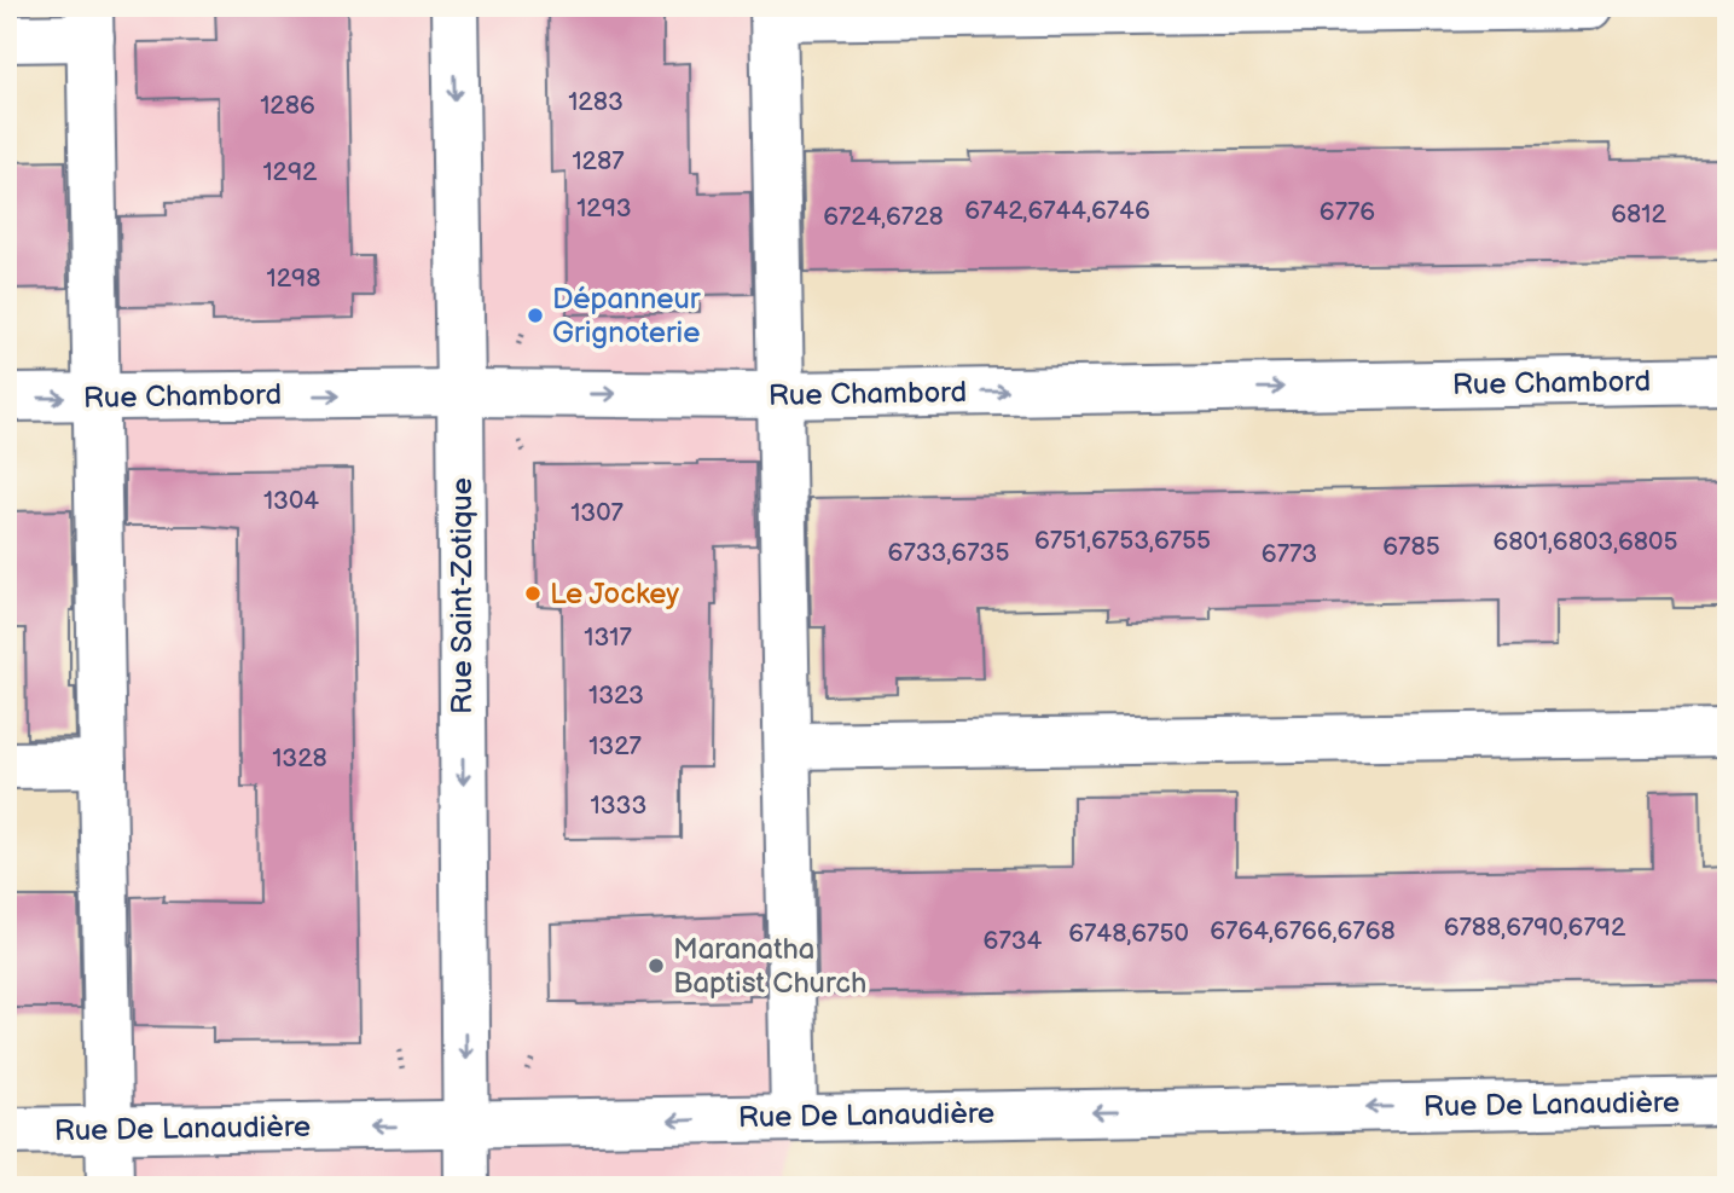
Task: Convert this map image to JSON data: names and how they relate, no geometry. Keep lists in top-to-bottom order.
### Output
{
  "streets": {
    "street": ["Rue Chambord", "Rue Saint-Zotique", "Rue De Lanaudière"]
  },
  "crossings": [
    ["Rue Chambord", "Rue Saint-Zotique"],
    ["Rue Saint-Zotique", "Rue De Lanaudière"]
  ],
  "places": ["Dépanneur Grignoterie", "Le Jockey", "Maranatha Baptist Church"],
  "house_numbers": [
    "1283",
    "1286",
    "1287",
    "1292",
    "1293",
    "6742,6744,6746",
    "6776",
    "6812",
    "6724,6728",
    "1298",
    "1304",
    "1307",
    "6751,6753,6755",
    "6801,6803,6805",
    "6785",
    "6733,6735",
    "6773",
    "1317",
    "1323",
    "1327",
    "1328",
    "1333",
    "6788,6790,6792",
    "6764,6766,6768",
    "6748,6750",
    "6734"
  ]
}
